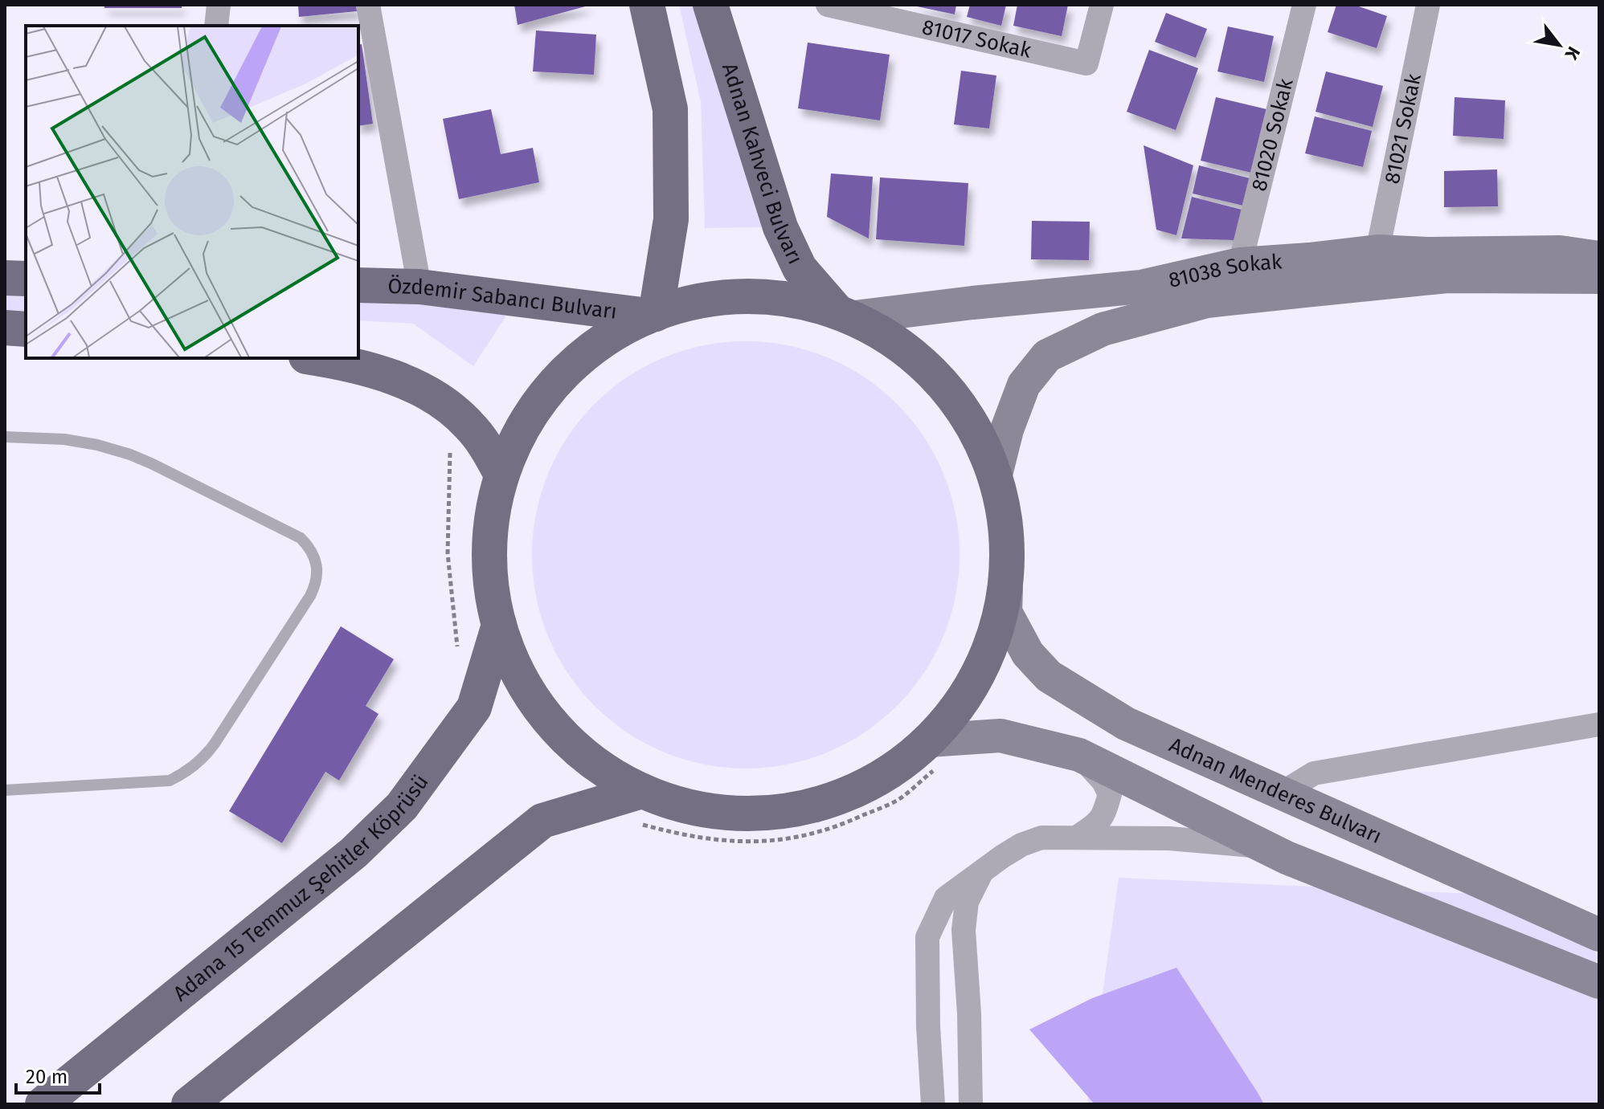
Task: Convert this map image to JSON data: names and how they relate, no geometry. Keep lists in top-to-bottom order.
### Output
{
  "streets": {
    "main road": [
      "Adnan Kahveci Bulvarı",
      "81038 Sokak",
      "Özdemir Sabancı Bulvarı",
      "Adnan Menderes Bulvarı",
      "Adana 15 Temmuz Şehitler Köprüsü"
    ],
    "street": ["81017 Sokak", "81021 Sokak", "81020 Sokak"]
  },
  "crossings": [
    ["81021 Sokak", "81038 Sokak"],
    ["81020 Sokak", "81038 Sokak"],
    ["Adnan Kahveci Bulvarı", "81038 Sokak"]
  ],
  "scale_bar": "20 m",
  "north": "bottom right"
}
